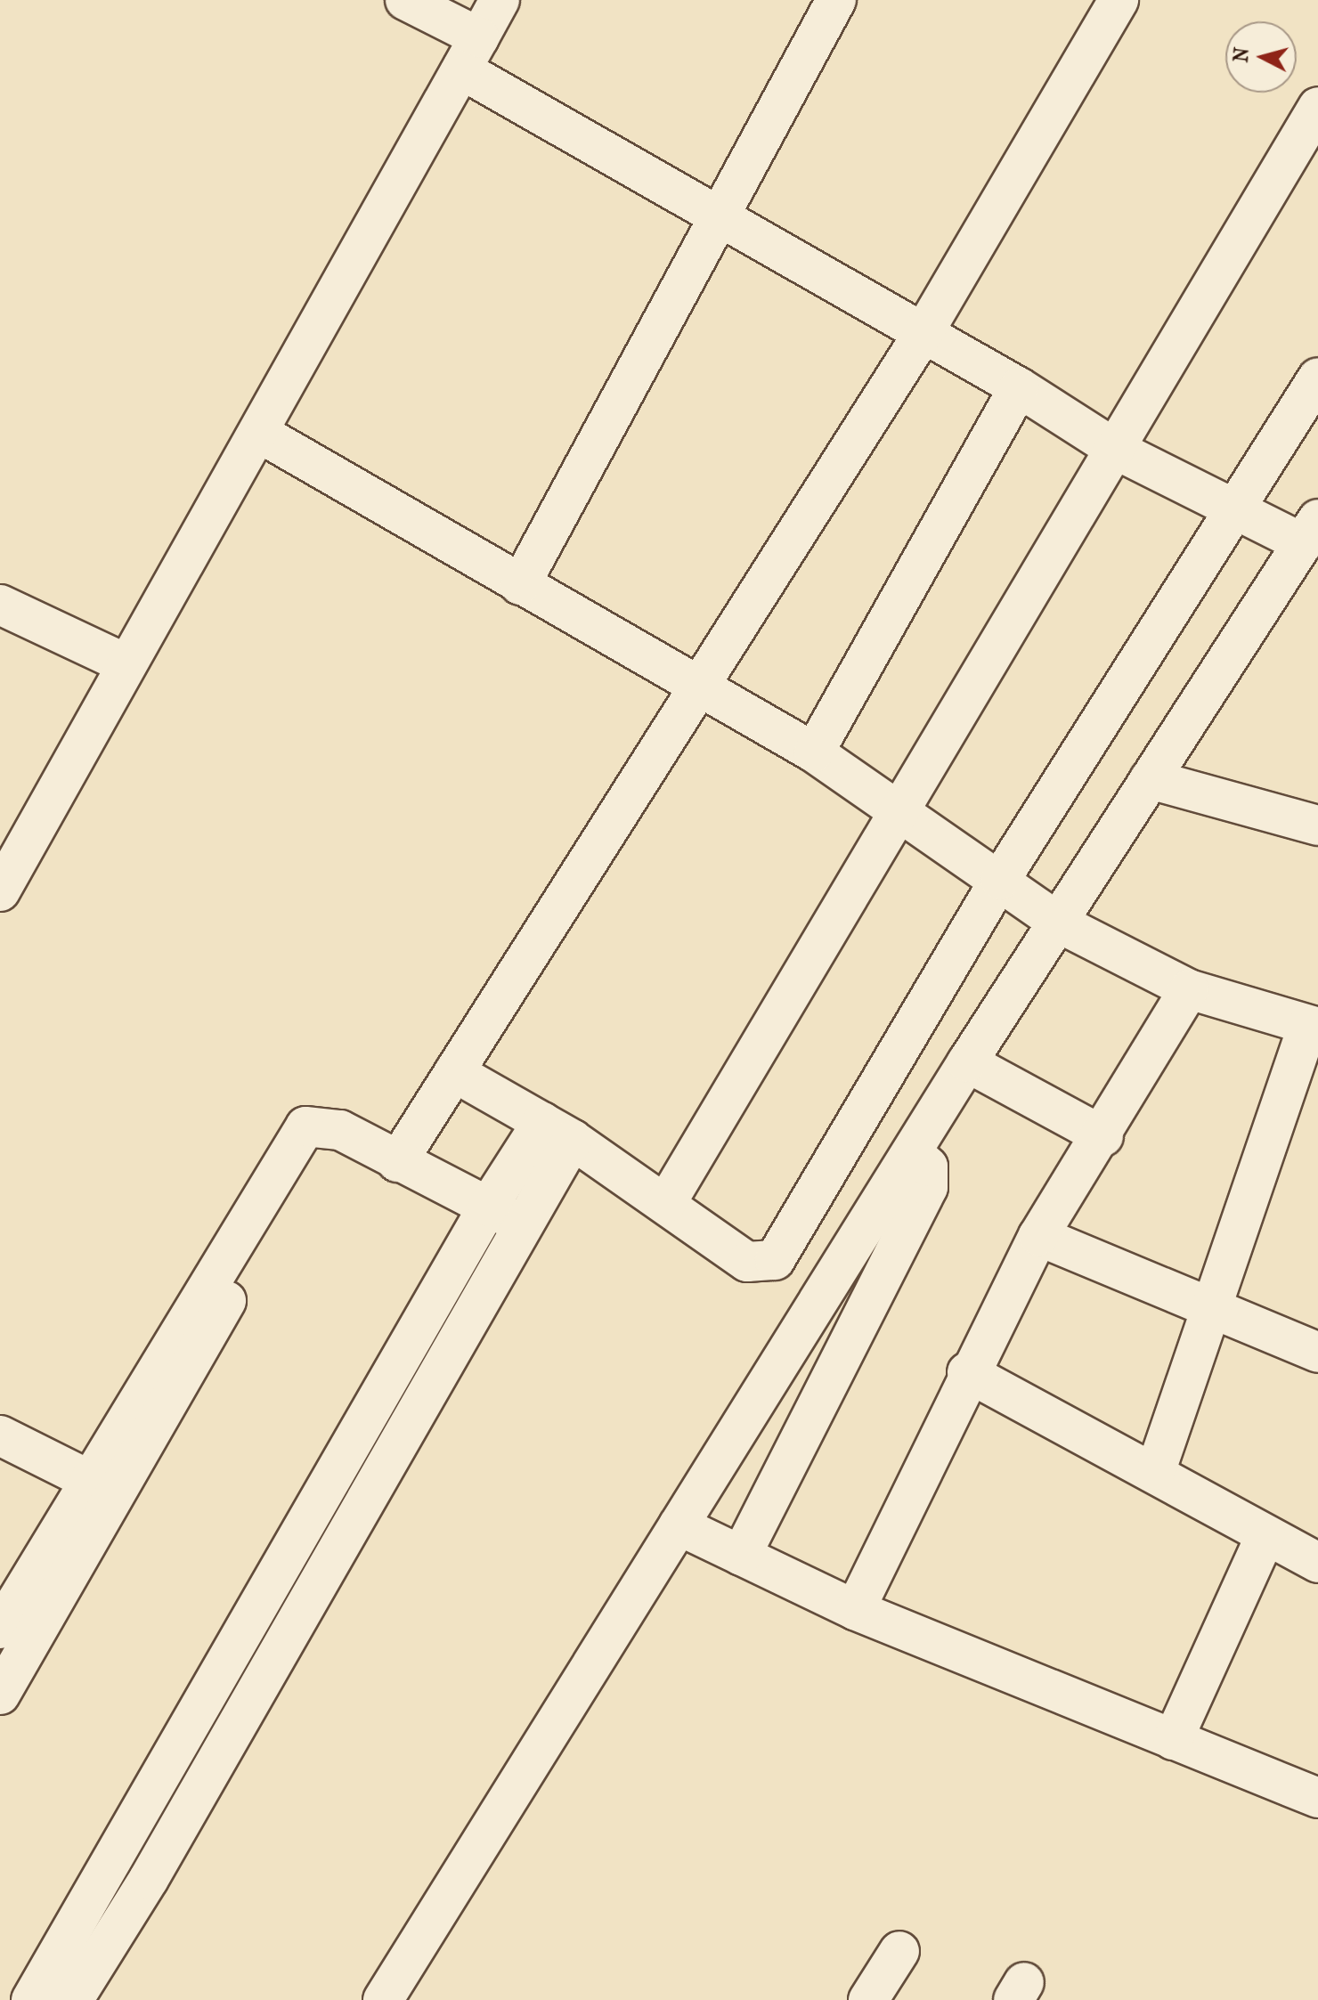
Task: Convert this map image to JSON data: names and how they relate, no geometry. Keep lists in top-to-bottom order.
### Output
{
  "north": "left"
}
